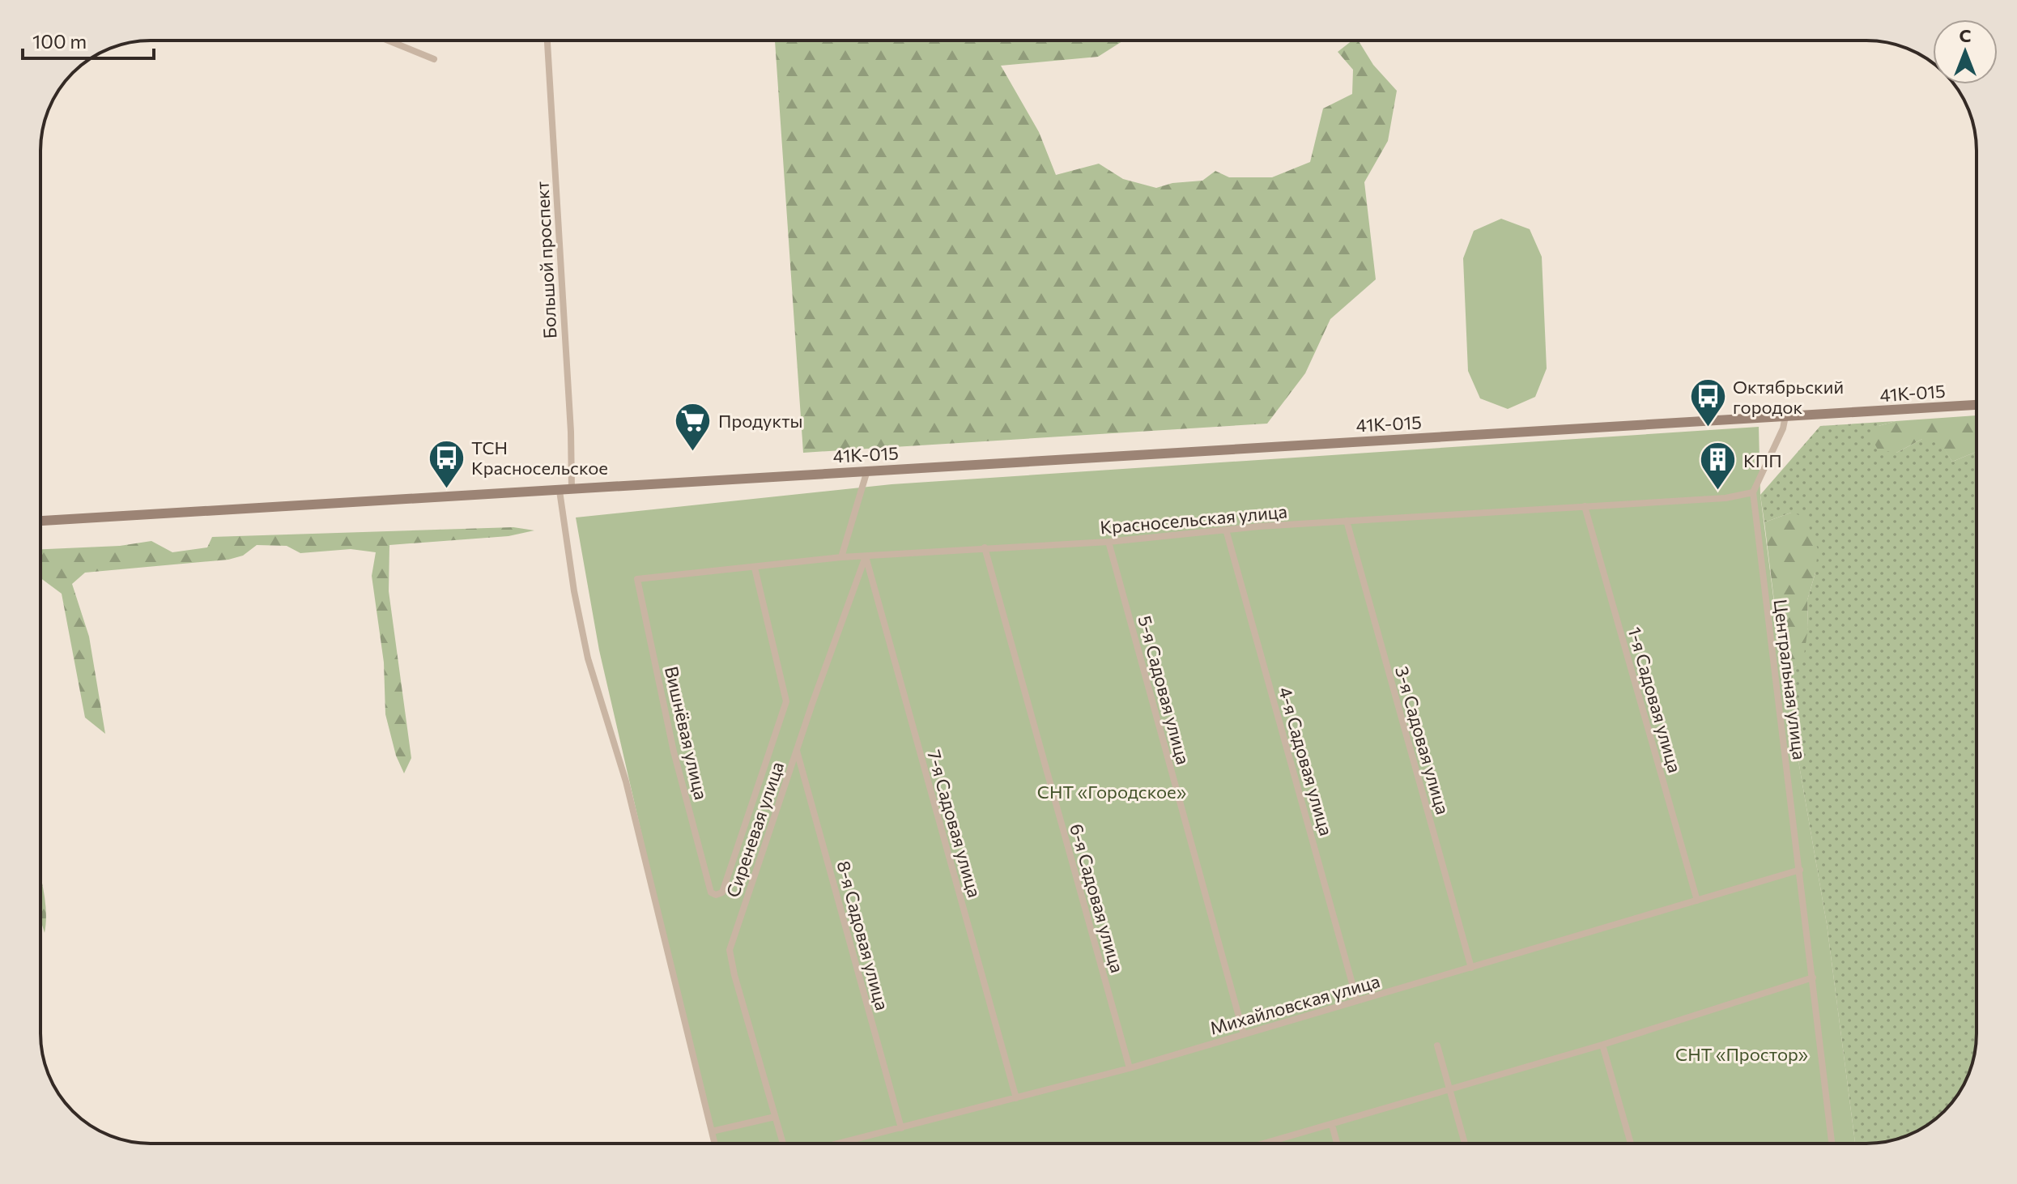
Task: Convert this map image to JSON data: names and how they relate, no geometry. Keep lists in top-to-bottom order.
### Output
{
  "streets": {
    "main road": ["41К-015"],
    "street": [
      "Большой проспект",
      "Красносельская улица",
      "Центральная улица",
      "5-я Садовая улица",
      "1-я Садовая улица",
      "Вишнёвая улица",
      "3-я Садовая улица",
      "4-я Садовая улица",
      "7-я Садовая улица",
      "Сиреневая улица",
      "6-я Садовая улица",
      "8-я Садовая улица",
      "Михайловская улица"
    ]
  },
  "crossings": [
    ["Большой проспект", "41К-015"],
    ["Красносельская улица", "Центральная улица"],
    ["Красносельская улица", "5-я Садовая улица"],
    ["Красносельская улица", "1-я Садовая улица"],
    ["Красносельская улица", "Вишнёвая улица"],
    ["Красносельская улица", "3-я Садовая улица"],
    ["Красносельская улица", "4-я Садовая улица"],
    ["Красносельская улица", "7-я Садовая улица"],
    ["Красносельская улица", "Сиреневая улица"],
    ["Красносельская улица", "6-я Садовая улица"],
    ["Центральная улица", "Михайловская улица"],
    ["5-я Садовая улица", "Михайловская улица"],
    ["1-я Садовая улица", "Михайловская улица"],
    ["3-я Садовая улица", "Михайловская улица"],
    ["4-я Садовая улица", "Михайловская улица"],
    ["7-я Садовая улица", "Сиреневая улица"],
    ["7-я Садовая улица", "Михайловская улица"],
    ["Сиреневая улица", "8-я Садовая улица"],
    ["6-я Садовая улица", "Михайловская улица"],
    ["8-я Садовая улица", "Михайловская улица"]
  ],
  "parks": ["СНТ «Городское»", "СНТ «Простор»"],
  "places": {
    "bus stop": ["Октябрьский городок", "ТСН Красносельское"],
    "supermarket": ["Продукты"],
    "building": ["КПП"]
  },
  "scale_bar": "100 m",
  "north": "top"
}
